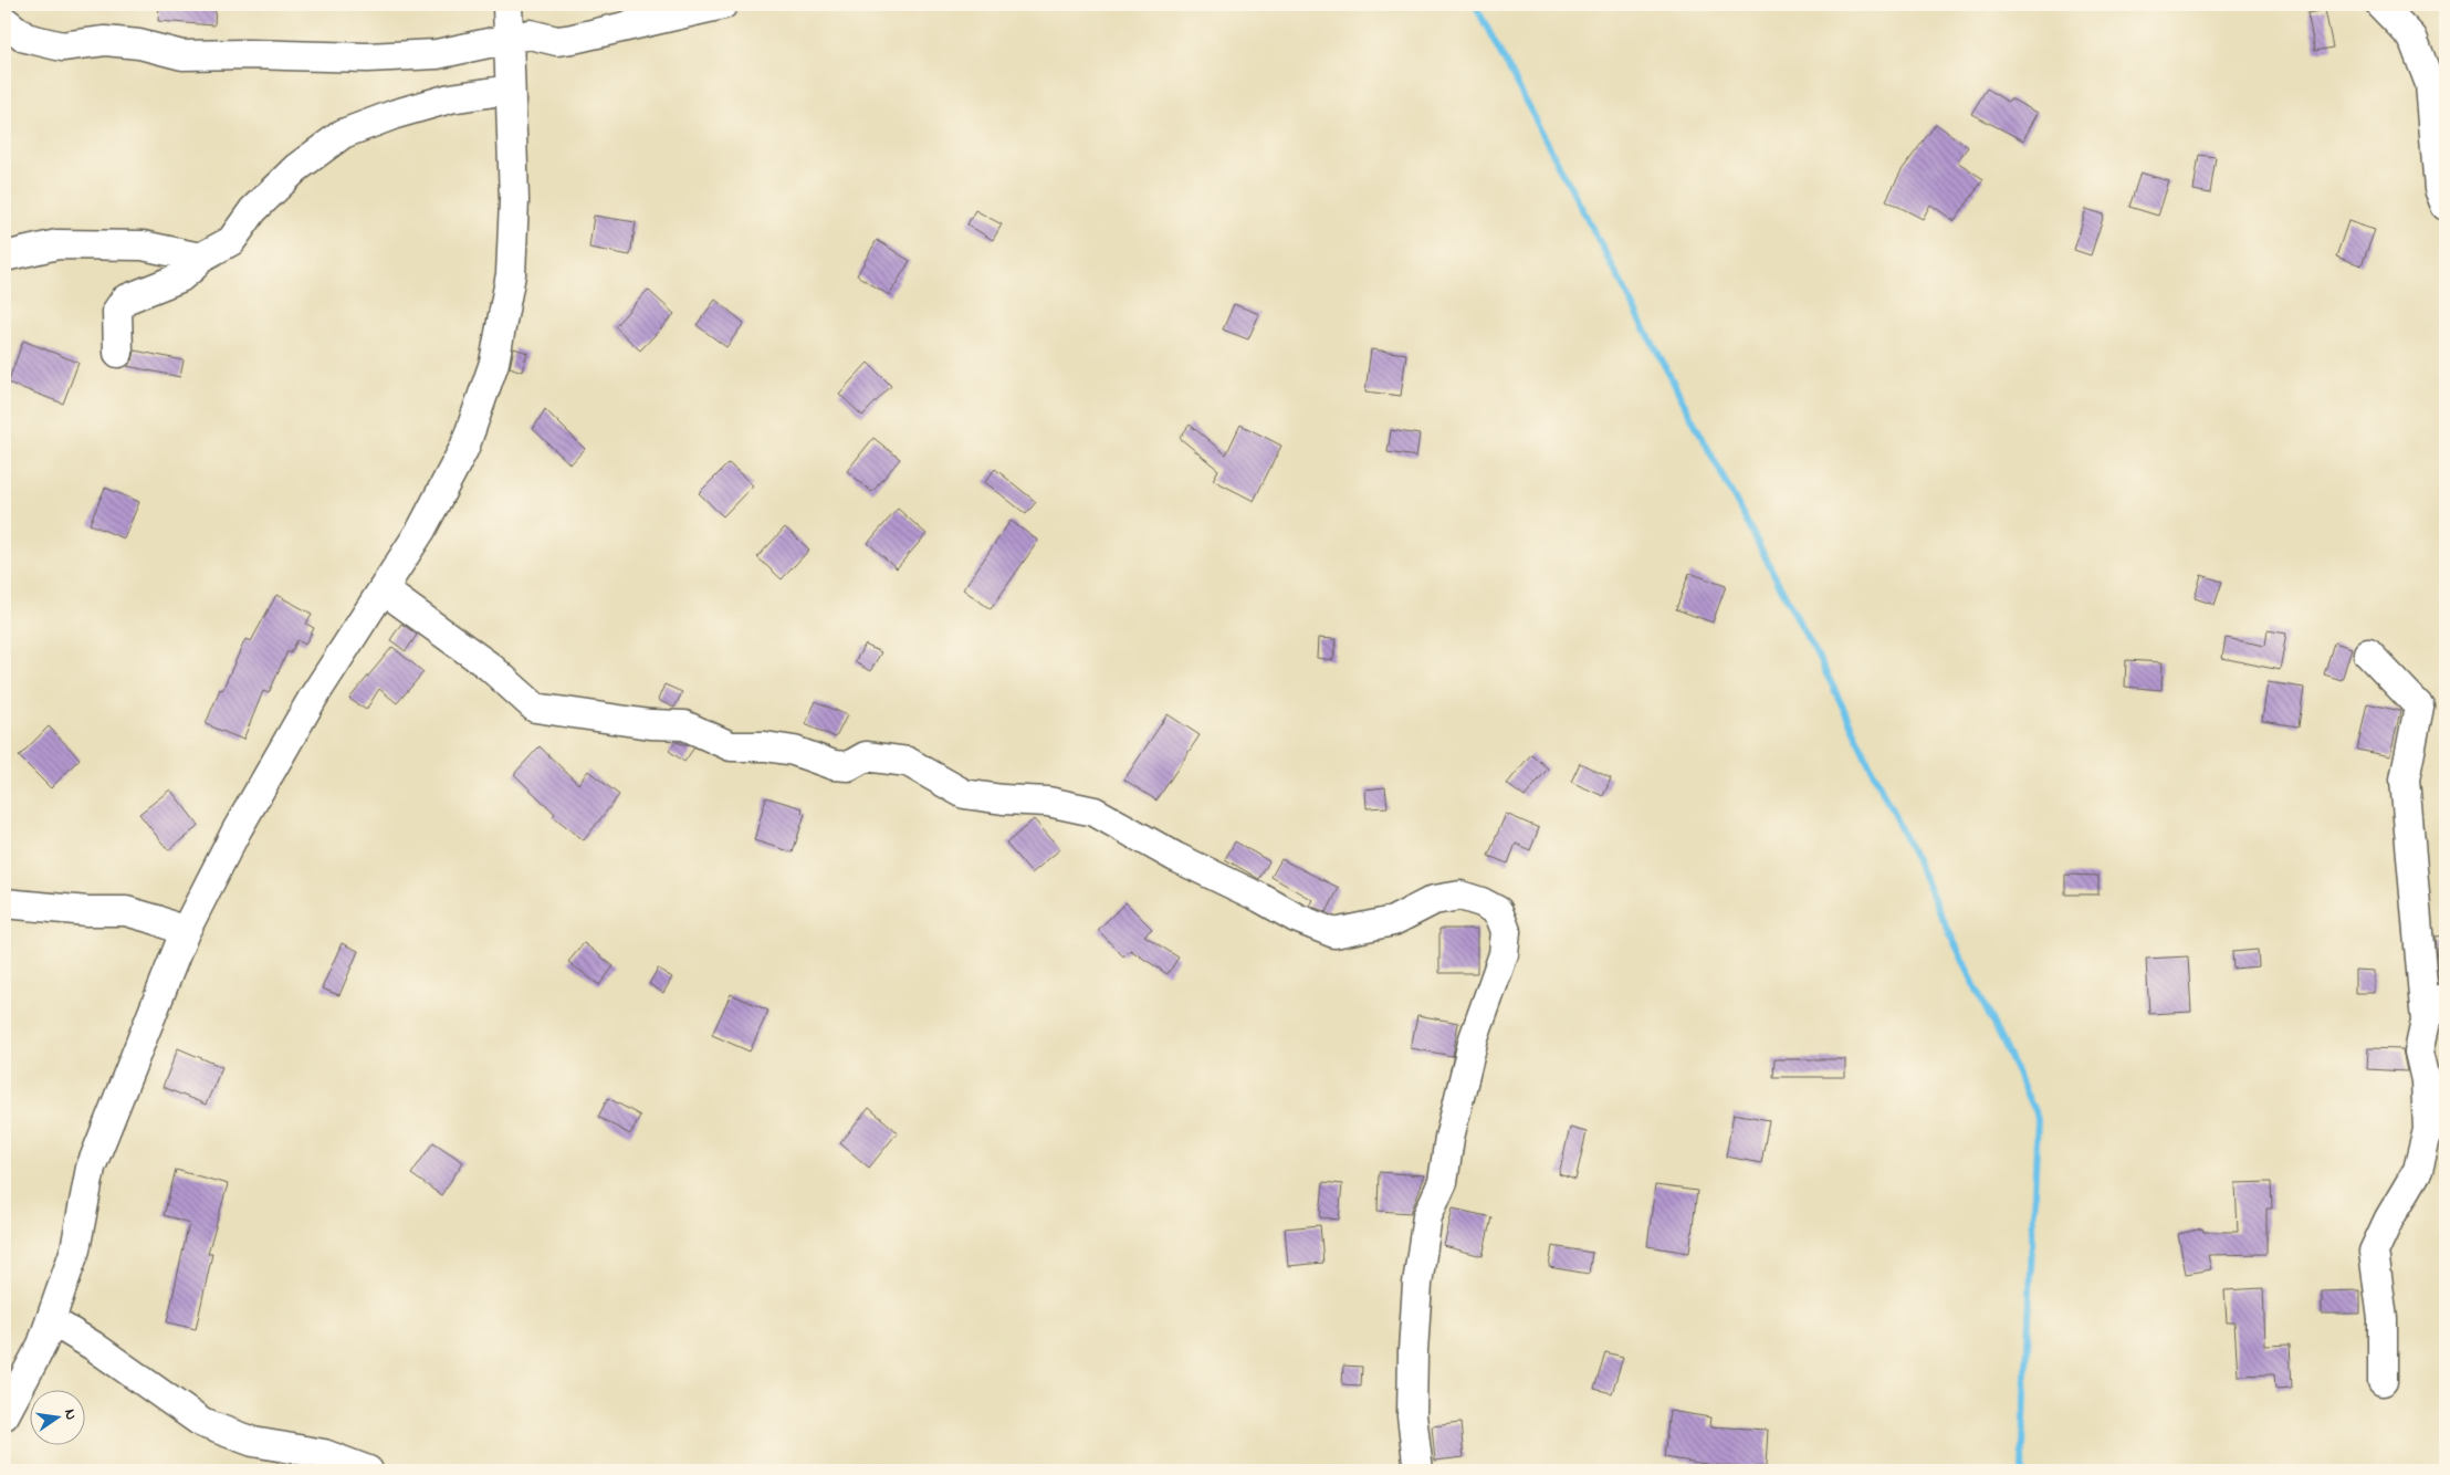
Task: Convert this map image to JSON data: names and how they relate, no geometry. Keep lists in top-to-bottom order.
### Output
{
  "north": "right"
}
